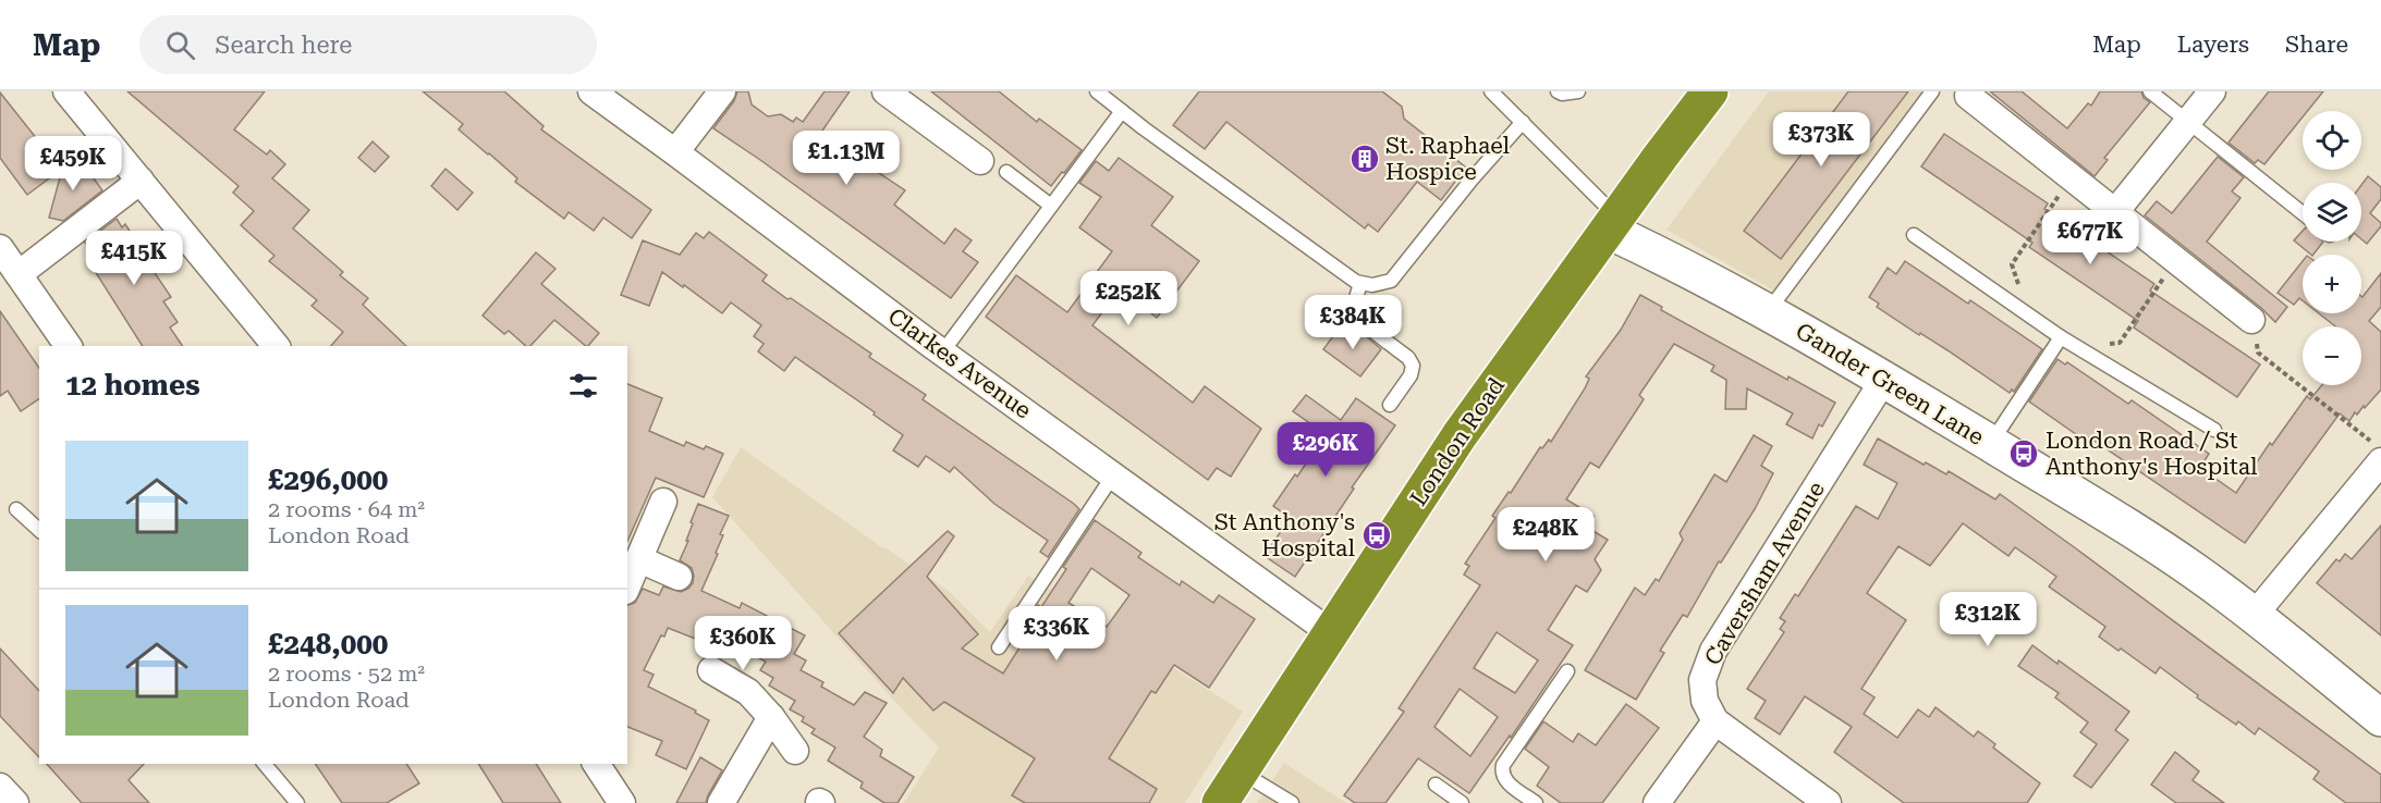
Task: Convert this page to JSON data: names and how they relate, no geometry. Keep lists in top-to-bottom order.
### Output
{
  "streets": {
    "highway": ["London Road"],
    "street": ["Clarkes Avenue", "Gander Green Lane", "Caversham Avenue"]
  },
  "crossings": [
    ["Clarkes Avenue", "London Road"],
    ["Gander Green Lane", "London Road"],
    ["Gander Green Lane", "Caversham Avenue"]
  ],
  "places": {
    "building": ["St. Raphael Hospice"],
    "bus stop": ["London Road / St Anthony's Hospital", "St Anthony's Hospital"]
  },
  "page": {
    "header": "Map",
    "search": "Search here",
    "nav": ["Map", "Layers", "Share"],
    "map_buttons": ["+", "−"],
    "price": [
      "£373K",
      "£1.13M",
      "£459K",
      "£677K",
      "£415K",
      "£252K",
      "£384K",
      "£296K",
      "£248K",
      "£312K",
      "£336K",
      "£360K"
    ],
    "heading": "12 homes",
    "list": [
      {
        "name": "£296,000",
        "note": "2 rooms · 64 m² · London Road"
      },
      {
        "name": "£248,000",
        "note": "2 rooms · 52 m² · London Road"
      }
    ]
  }
}
